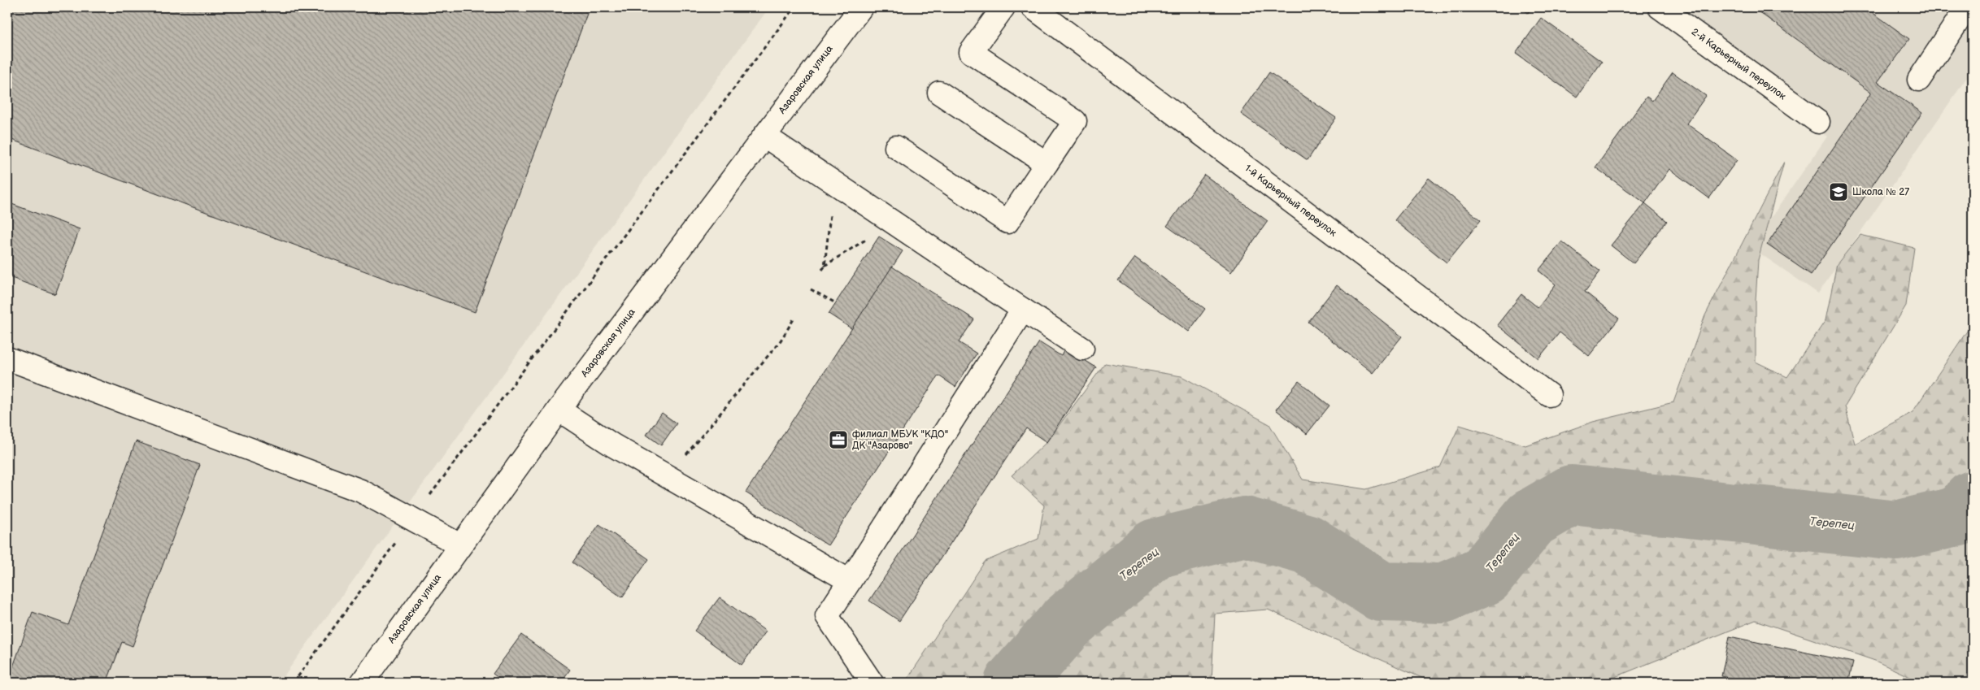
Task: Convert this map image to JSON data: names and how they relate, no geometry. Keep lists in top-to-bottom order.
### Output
{
  "streets": {
    "street": ["2-й Карьерный переулок", "Азаровская улица", "1-й Карьерный переулок"]
  },
  "water": ["Терепец"],
  "places": {
    "school or university": ["Школа № 27"],
    "office": ["филиал МБУК \"КДО\" ДК \"Азарово\""]
  }
}
